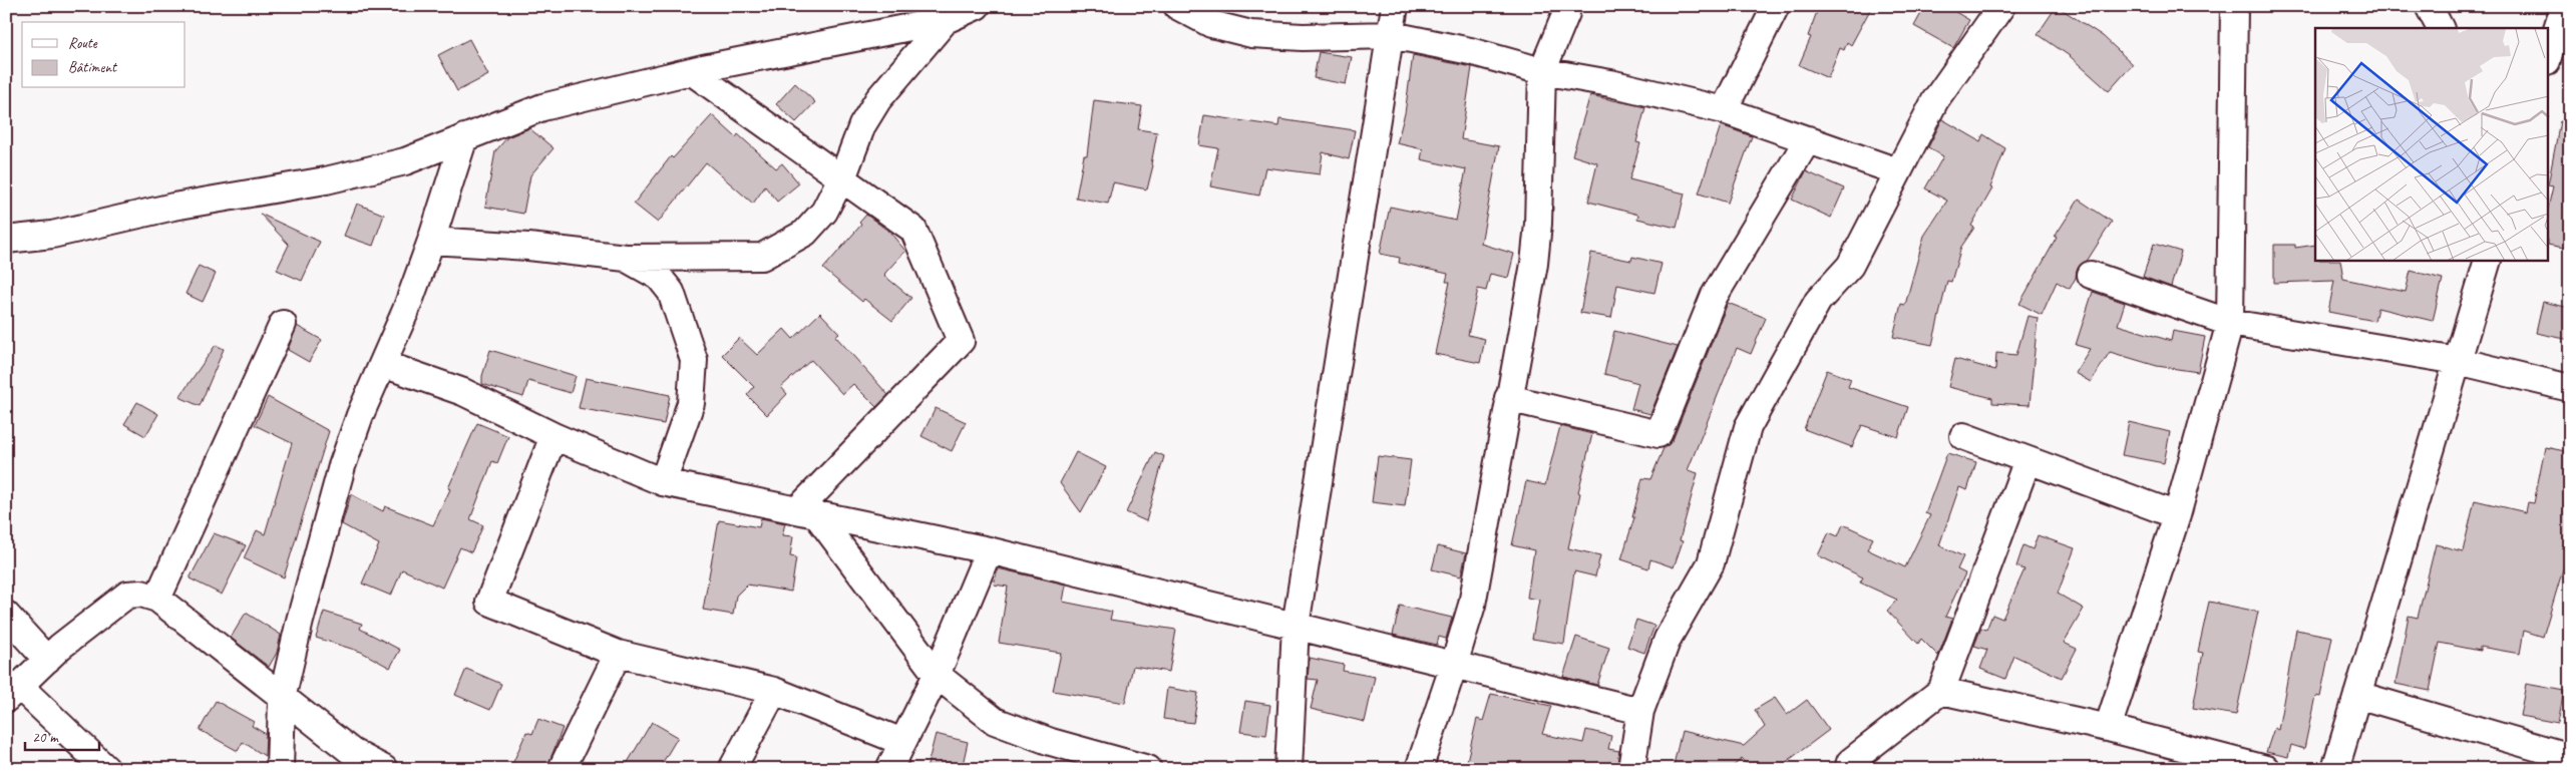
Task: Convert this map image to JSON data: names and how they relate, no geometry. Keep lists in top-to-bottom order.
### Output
{
  "legend": ["Route", "Bâtiment"],
  "scale_bar": "20 m"
}
